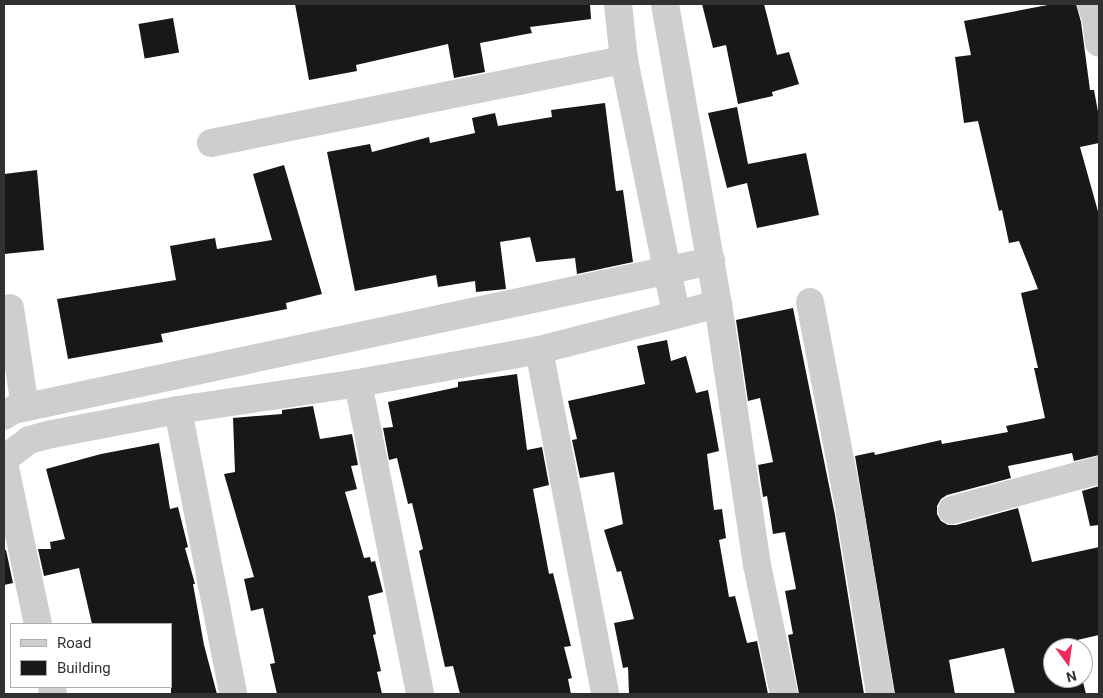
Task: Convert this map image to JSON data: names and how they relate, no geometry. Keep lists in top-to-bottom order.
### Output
{
  "legend": ["Road", "Building"],
  "north": "bottom"
}
